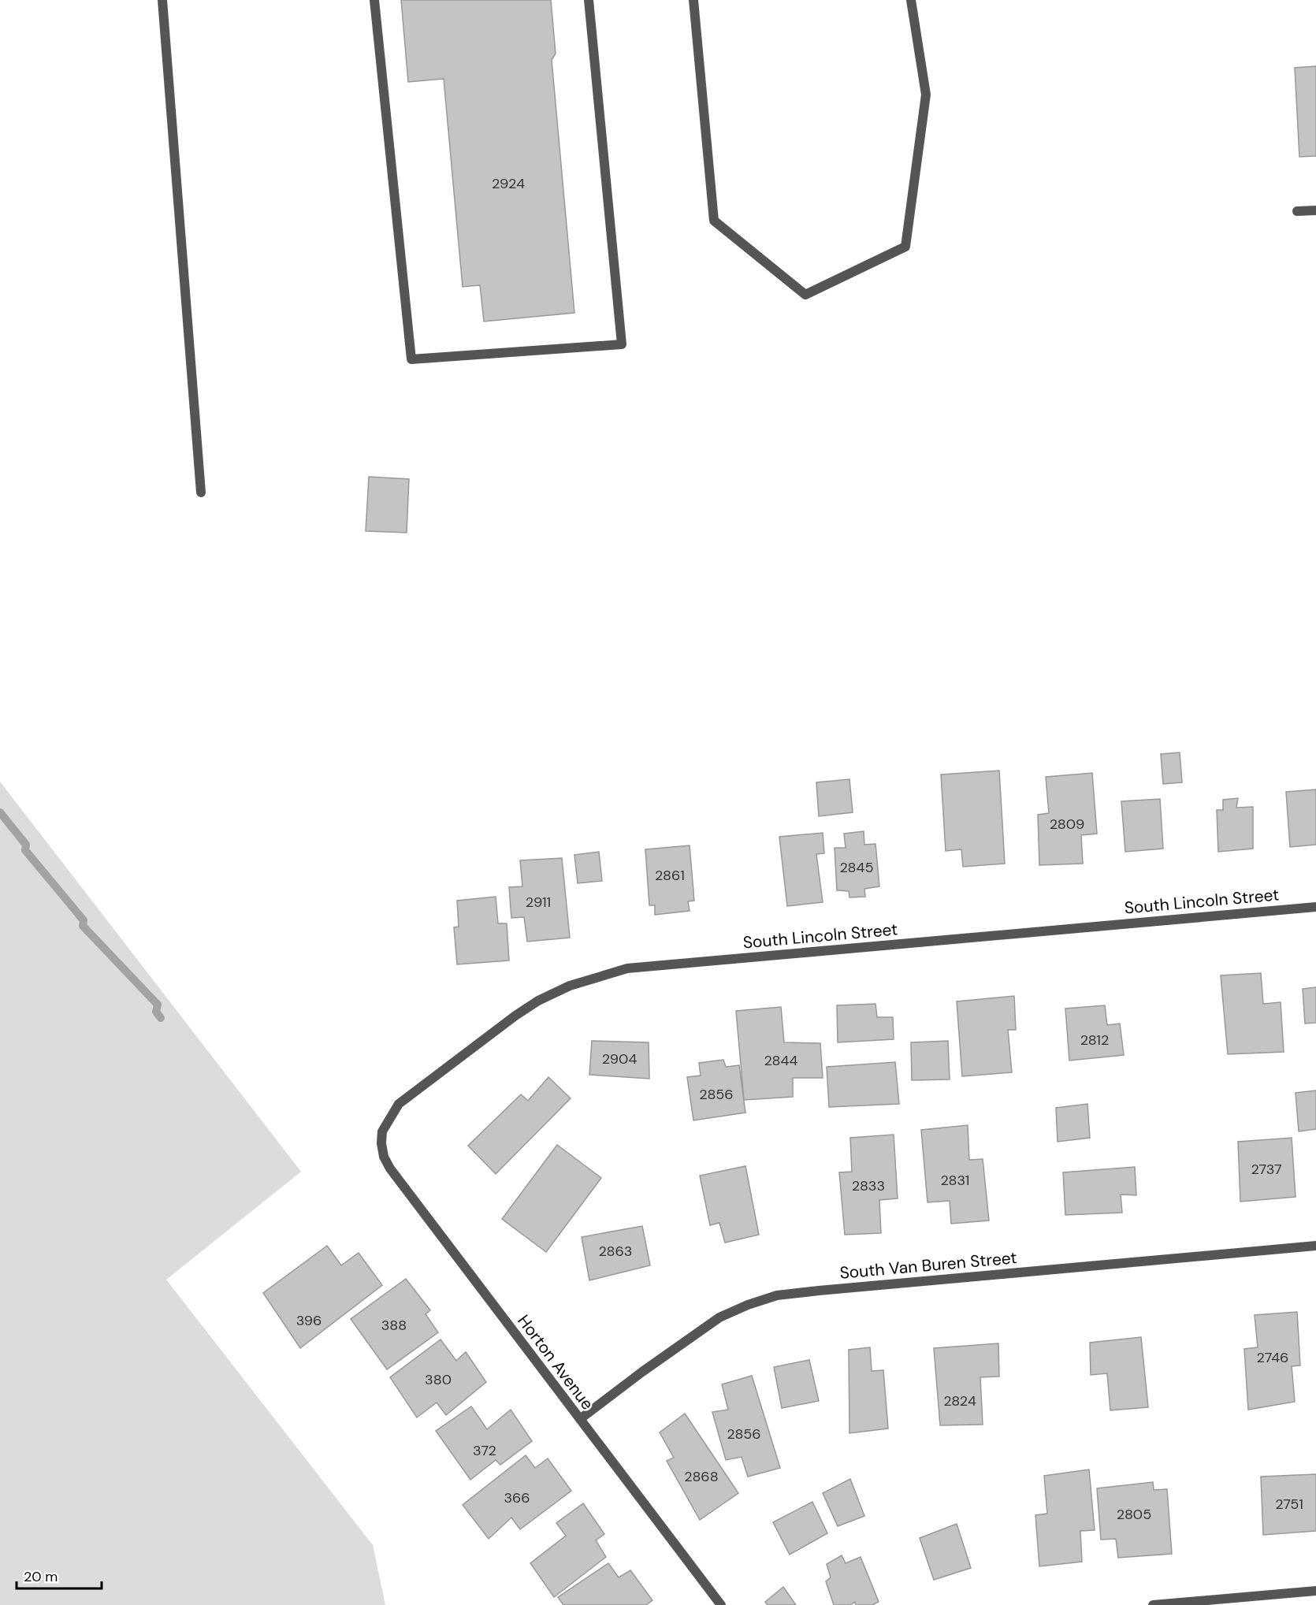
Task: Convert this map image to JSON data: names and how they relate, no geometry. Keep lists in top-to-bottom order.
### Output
{
  "streets": {
    "street": ["South Lincoln Street", "South Van Buren Street", "Horton Avenue"]
  },
  "crossings": [
    ["South Lincoln Street", "Horton Avenue"],
    ["South Van Buren Street", "Horton Avenue"]
  ],
  "house_numbers": [
    "2924",
    "2809",
    "2845",
    "2861",
    "2911",
    "2812",
    "2904",
    "2844",
    "2856",
    "2737",
    "2831",
    "2833",
    "2863",
    "396",
    "388",
    "2746",
    "380",
    "2824",
    "2856",
    "372",
    "2868",
    "366",
    "2751",
    "2805"
  ],
  "scale_bar": "20 m"
}
